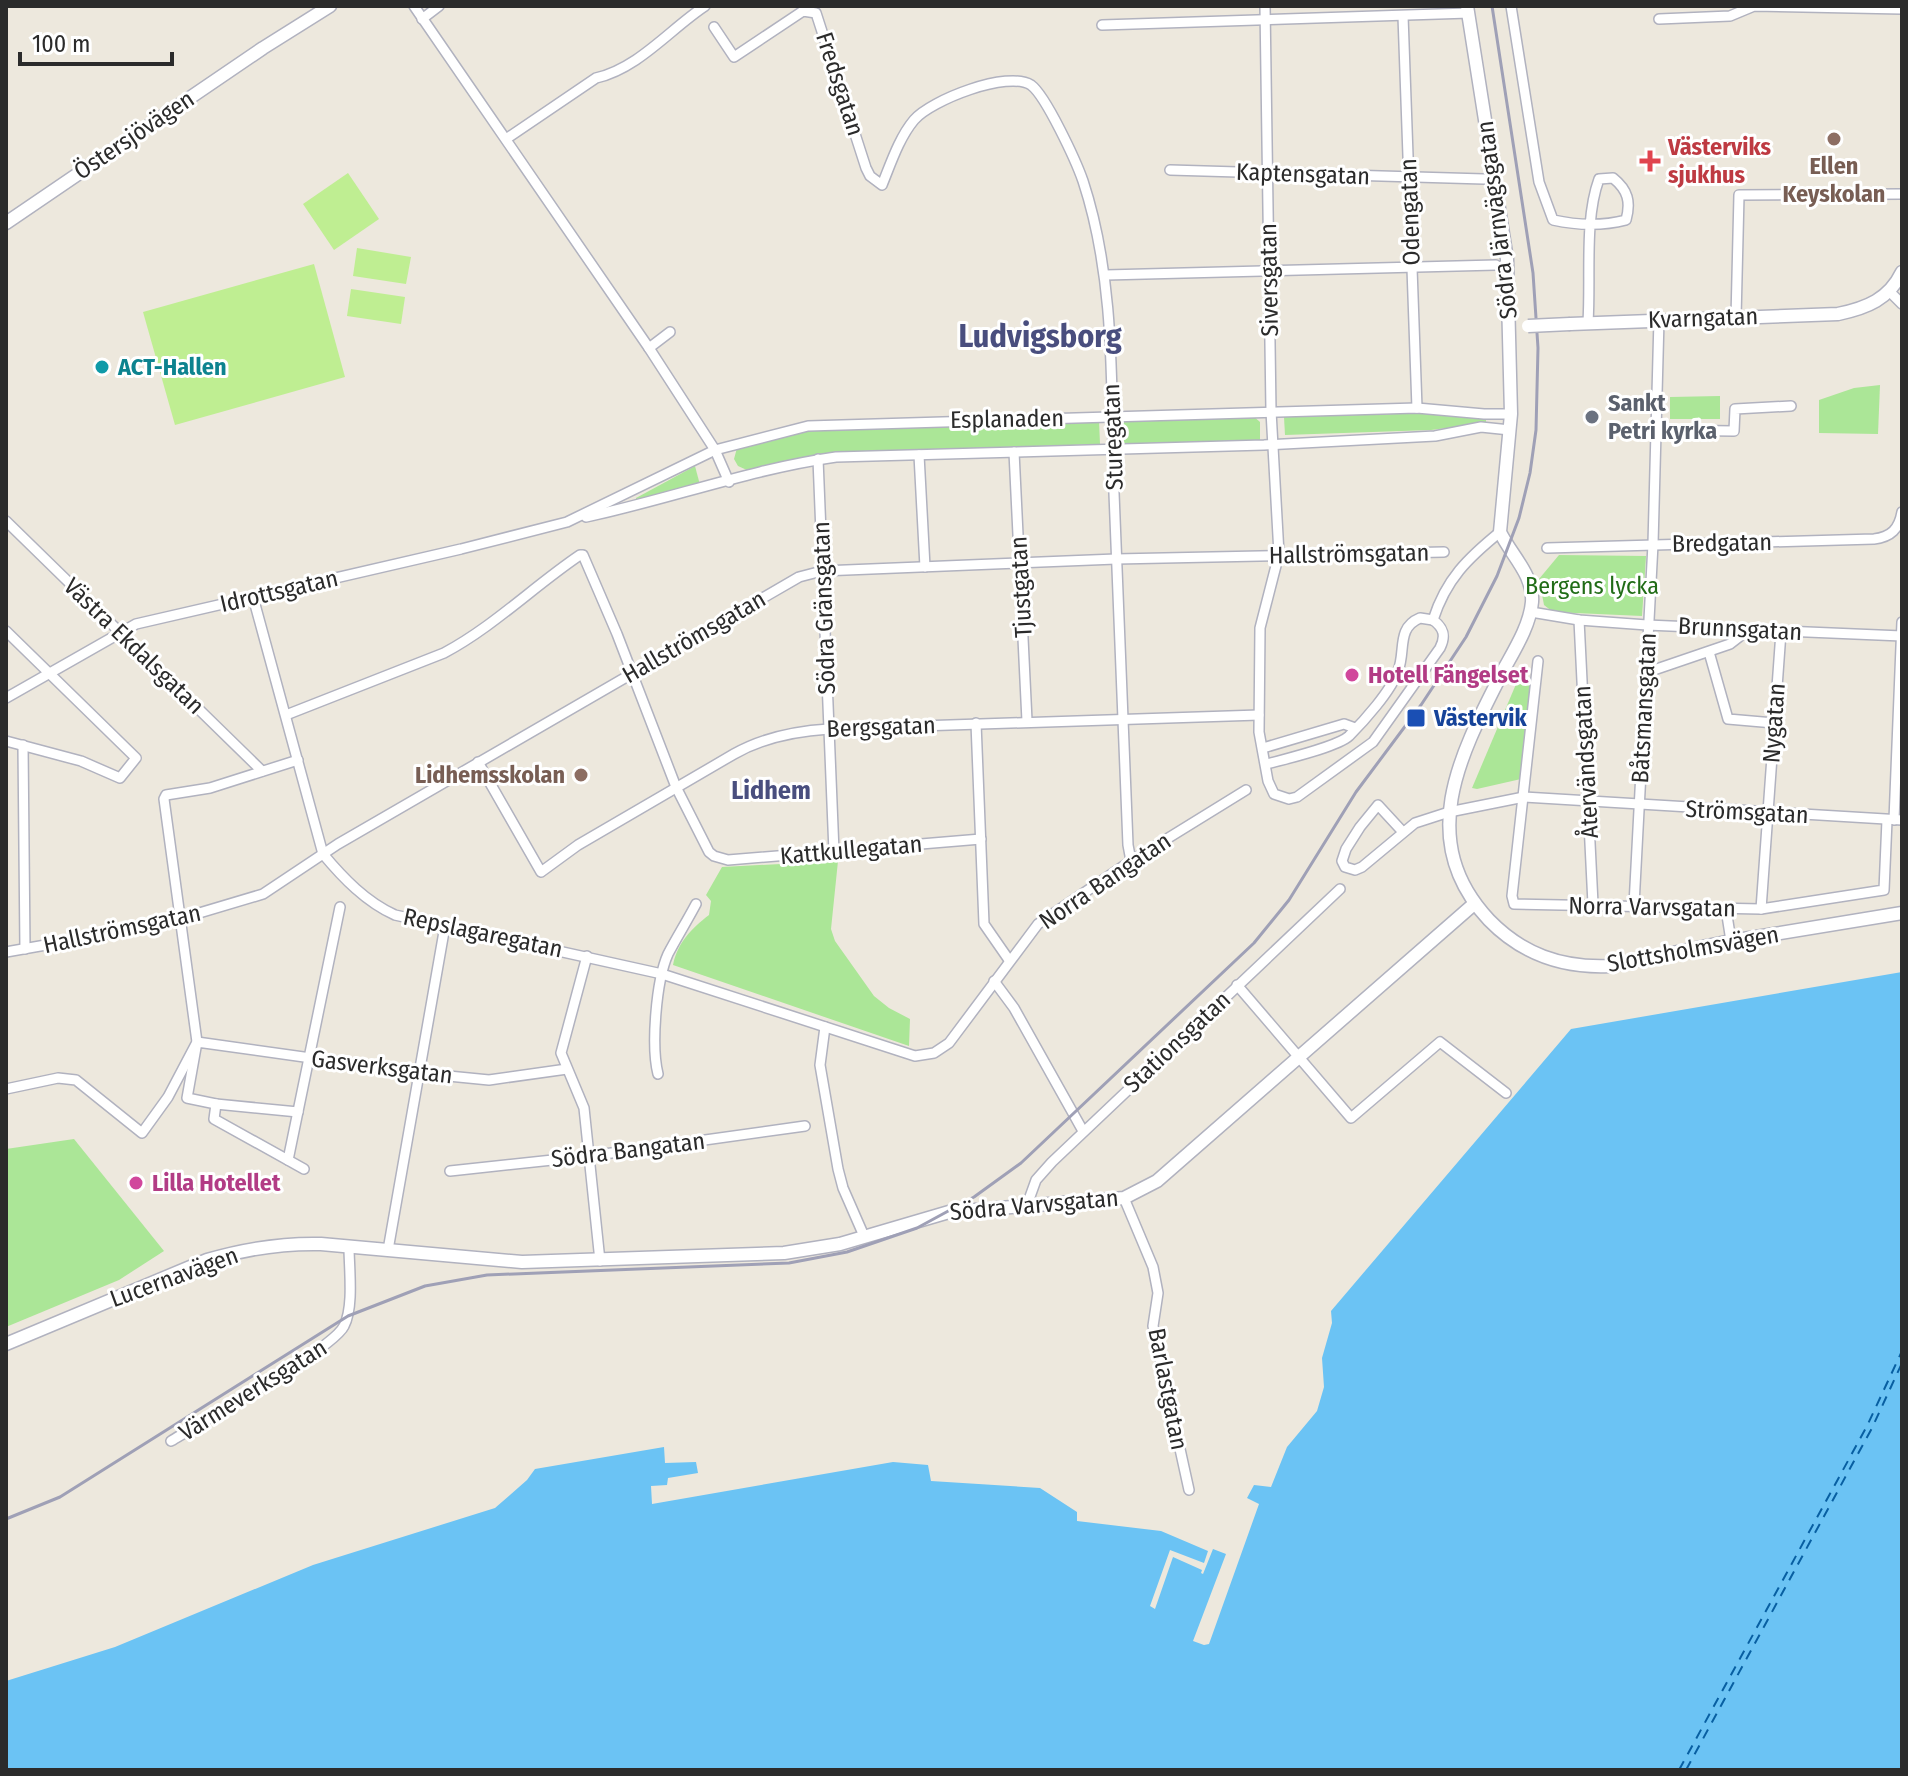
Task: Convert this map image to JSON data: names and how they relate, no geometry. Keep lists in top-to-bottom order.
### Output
{
  "streets": {
    "street": [
      "Fredsgatan",
      "Östersjövägen",
      "Kaptensgatan",
      "Odengatan",
      "Södra Järnvägsgatan",
      "Siversgatan",
      "Kvarngatan",
      "Esplanaden",
      "Sturegatan",
      "Bredgatan",
      "Hallströmsgatan",
      "Tjustgatan",
      "Idrottsgatan",
      "Södra Gränsgatan",
      "Brunnsgatan",
      "Västra Ekdalsgatan",
      "Båtsmansgatan",
      "Nygatan",
      "Bergsgatan",
      "Återvändsgatan",
      "Strömsgatan",
      "Kattkullegatan",
      "Norra Bangatan",
      "Norra Varvsgatan",
      "Repslagaregatan",
      "Slottsholmsvägen",
      "Stationsgatan",
      "Gasverksgatan",
      "Södra Bangatan",
      "Södra Varvsgatan",
      "Lucernavägen",
      "Barlastgatan",
      "Värmeverksgatan"
    ]
  },
  "crossings": [
    ["Fredsgatan", "Sturegatan"],
    ["Kaptensgatan", "Odengatan"],
    ["Kaptensgatan", "Siversgatan"],
    ["Odengatan", "Esplanaden"],
    ["Södra Järnvägsgatan", "Kvarngatan"],
    ["Södra Järnvägsgatan", "Esplanaden"],
    ["Siversgatan", "Esplanaden"],
    ["Siversgatan", "Hallströmsgatan"],
    ["Siversgatan", "Bergsgatan"],
    ["Kvarngatan", "Båtsmansgatan"],
    ["Esplanaden", "Sturegatan"],
    ["Esplanaden", "Tjustgatan"],
    ["Esplanaden", "Idrottsgatan"],
    ["Esplanaden", "Södra Gränsgatan"],
    ["Sturegatan", "Hallströmsgatan"],
    ["Sturegatan", "Bergsgatan"],
    ["Sturegatan", "Norra Bangatan"],
    ["Bredgatan", "Båtsmansgatan"],
    ["Hallströmsgatan", "Tjustgatan"],
    ["Hallströmsgatan", "Södra Gränsgatan"],
    ["Hallströmsgatan", "Bergsgatan"],
    ["Hallströmsgatan", "Repslagaregatan"],
    ["Tjustgatan", "Bergsgatan"],
    ["Idrottsgatan", "Västra Ekdalsgatan"],
    ["Idrottsgatan", "Repslagaregatan"],
    ["Södra Gränsgatan", "Bergsgatan"],
    ["Södra Gränsgatan", "Kattkullegatan"],
    ["Brunnsgatan", "Båtsmansgatan"],
    ["Brunnsgatan", "Nygatan"],
    ["Brunnsgatan", "Återvändsgatan"],
    ["Brunnsgatan", "Slottsholmsvägen"],
    ["Båtsmansgatan", "Strömsgatan"],
    ["Båtsmansgatan", "Norra Varvsgatan"],
    ["Nygatan", "Strömsgatan"],
    ["Nygatan", "Norra Varvsgatan"],
    ["Bergsgatan", "Kattkullegatan"],
    ["Återvändsgatan", "Strömsgatan"],
    ["Återvändsgatan", "Norra Varvsgatan"],
    ["Strömsgatan", "Norra Varvsgatan"],
    ["Strömsgatan", "Slottsholmsvägen"],
    ["Norra Bangatan", "Repslagaregatan"],
    ["Slottsholmsvägen", "Södra Varvsgatan"],
    ["Stationsgatan", "Södra Varvsgatan"],
    ["Södra Varvsgatan", "Lucernavägen"],
    ["Södra Varvsgatan", "Barlastgatan"],
    ["Södra Varvsgatan", "Värmeverksgatan"],
    ["Lucernavägen", "Värmeverksgatan"]
  ],
  "districts": ["Ludvigsborg", "Lidhem"],
  "parks": ["Bergens lycka"],
  "places": {
    "other": [
      "Ellen Keyskolan",
      "ACT-Hallen",
      "Sankt Petri kyrka",
      "Hotell Fängelset",
      "Lidhemsskolan",
      "Lilla Hotellet"
    ],
    "health": ["Västerviks sjukhus"],
    "transit": ["Västervik"]
  },
  "scale_bar": "100 m"
}
